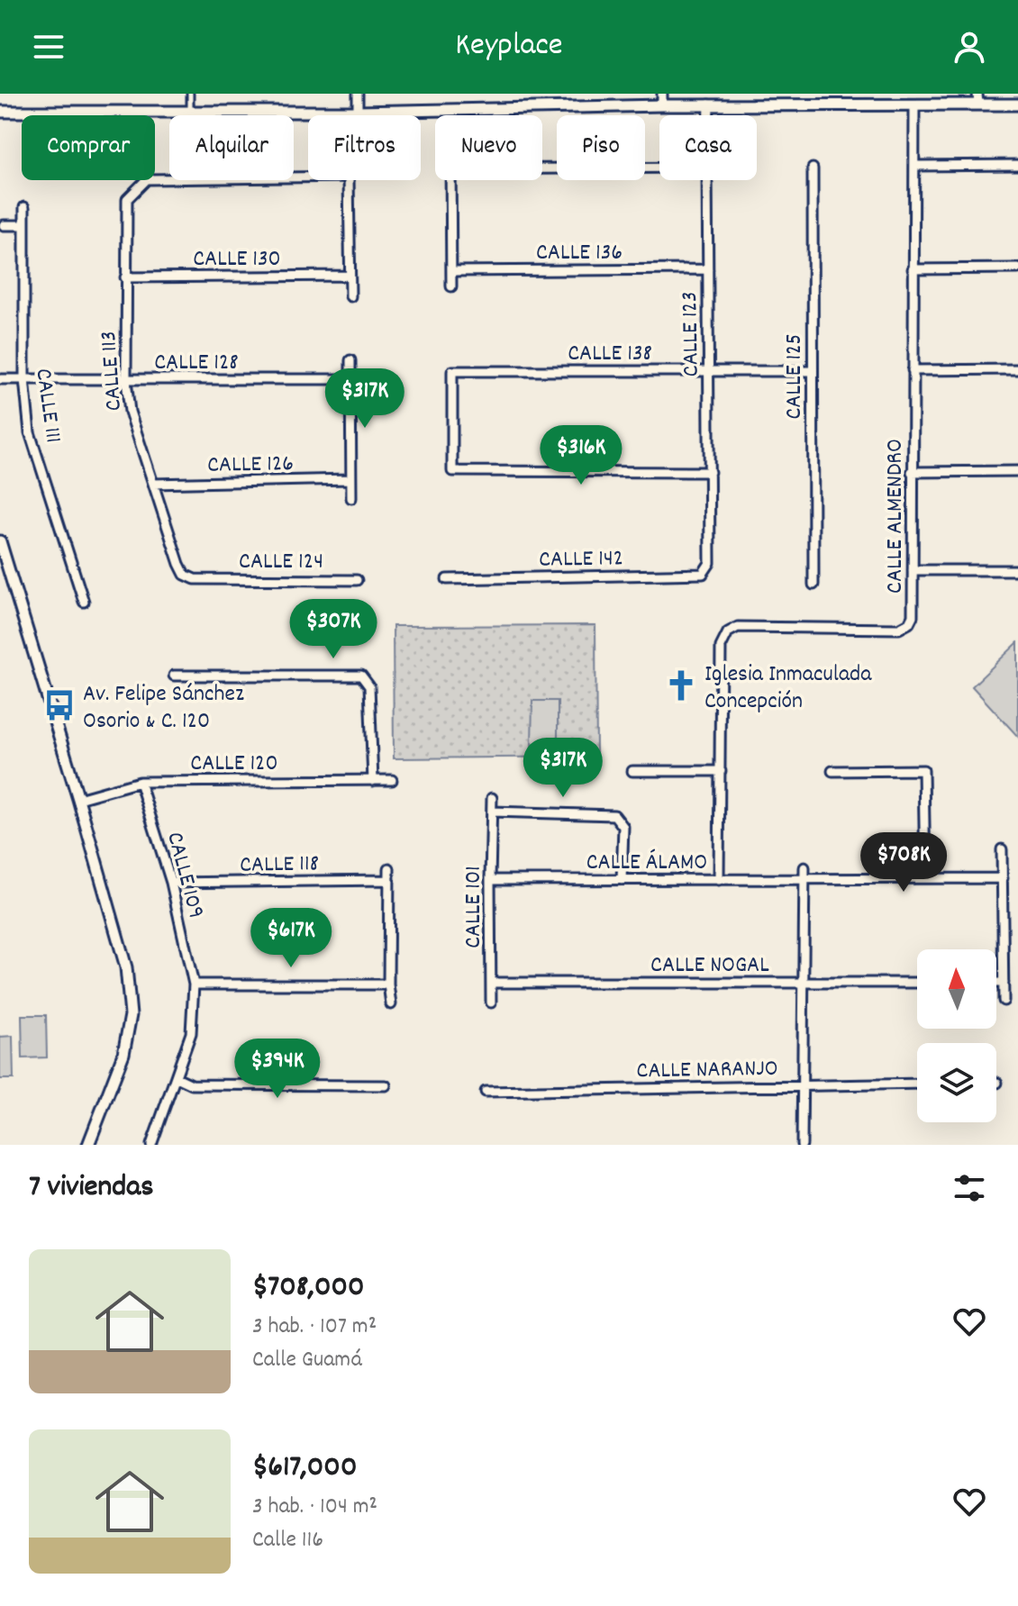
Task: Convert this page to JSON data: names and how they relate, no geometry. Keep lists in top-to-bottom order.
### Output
{
  "streets": {
    "street": [
      "CALLE 136",
      "CALLE 130",
      "CALLE 123",
      "CALLE 138",
      "CALLE 128",
      "CALLE 113",
      "CALLE 125",
      "CALLE 111",
      "CALLE 126",
      "CALLE ALMENDRO",
      "CALLE 142",
      "CALLE 124",
      "CALLE 120",
      "CALLE ÁLAMO",
      "CALLE 118",
      "CALLE 109",
      "CALLE 101",
      "CALLE NOGAL",
      "CALLE NARANJO"
    ]
  },
  "crossings": [
    ["CALLE 136", "CALLE 123"],
    ["CALLE 130", "CALLE 113"],
    ["CALLE 123", "CALLE 138"],
    ["CALLE 123", "CALLE 142"],
    ["CALLE 138", "CALLE 125"],
    ["CALLE 128", "CALLE 113"],
    ["CALLE 128", "CALLE 111"],
    ["CALLE 113", "CALLE 126"],
    ["CALLE 113", "CALLE 124"],
    ["CALLE ALMENDRO", "CALLE ÁLAMO"],
    ["CALLE 120", "CALLE 109"],
    ["CALLE ÁLAMO", "CALLE 101"],
    ["CALLE 118", "CALLE 109"],
    ["CALLE 101", "CALLE NOGAL"]
  ],
  "places": {
    "church": ["Iglesia Inmaculada Concepción"],
    "bus stop": ["Av. Felipe Sánchez Osorio & C. 120"]
  },
  "north": "top",
  "page": {
    "header": "Keyplace",
    "chip": [
      "Comprar",
      "Alquilar",
      "Filtros",
      "Nuevo",
      "Piso",
      "Casa"
    ],
    "price": [
      "$317K",
      "$316K",
      "$307K",
      "$317K",
      "$708K",
      "$617K",
      "$394K"
    ],
    "heading": "7 viviendas",
    "list": [
      {
        "name": "$708,000",
        "note": "3 hab. · 107 m² · Calle Guamá"
      },
      {
        "name": "$617,000",
        "note": "3 hab. · 104 m² · Calle 116"
      }
    ]
  }
}
